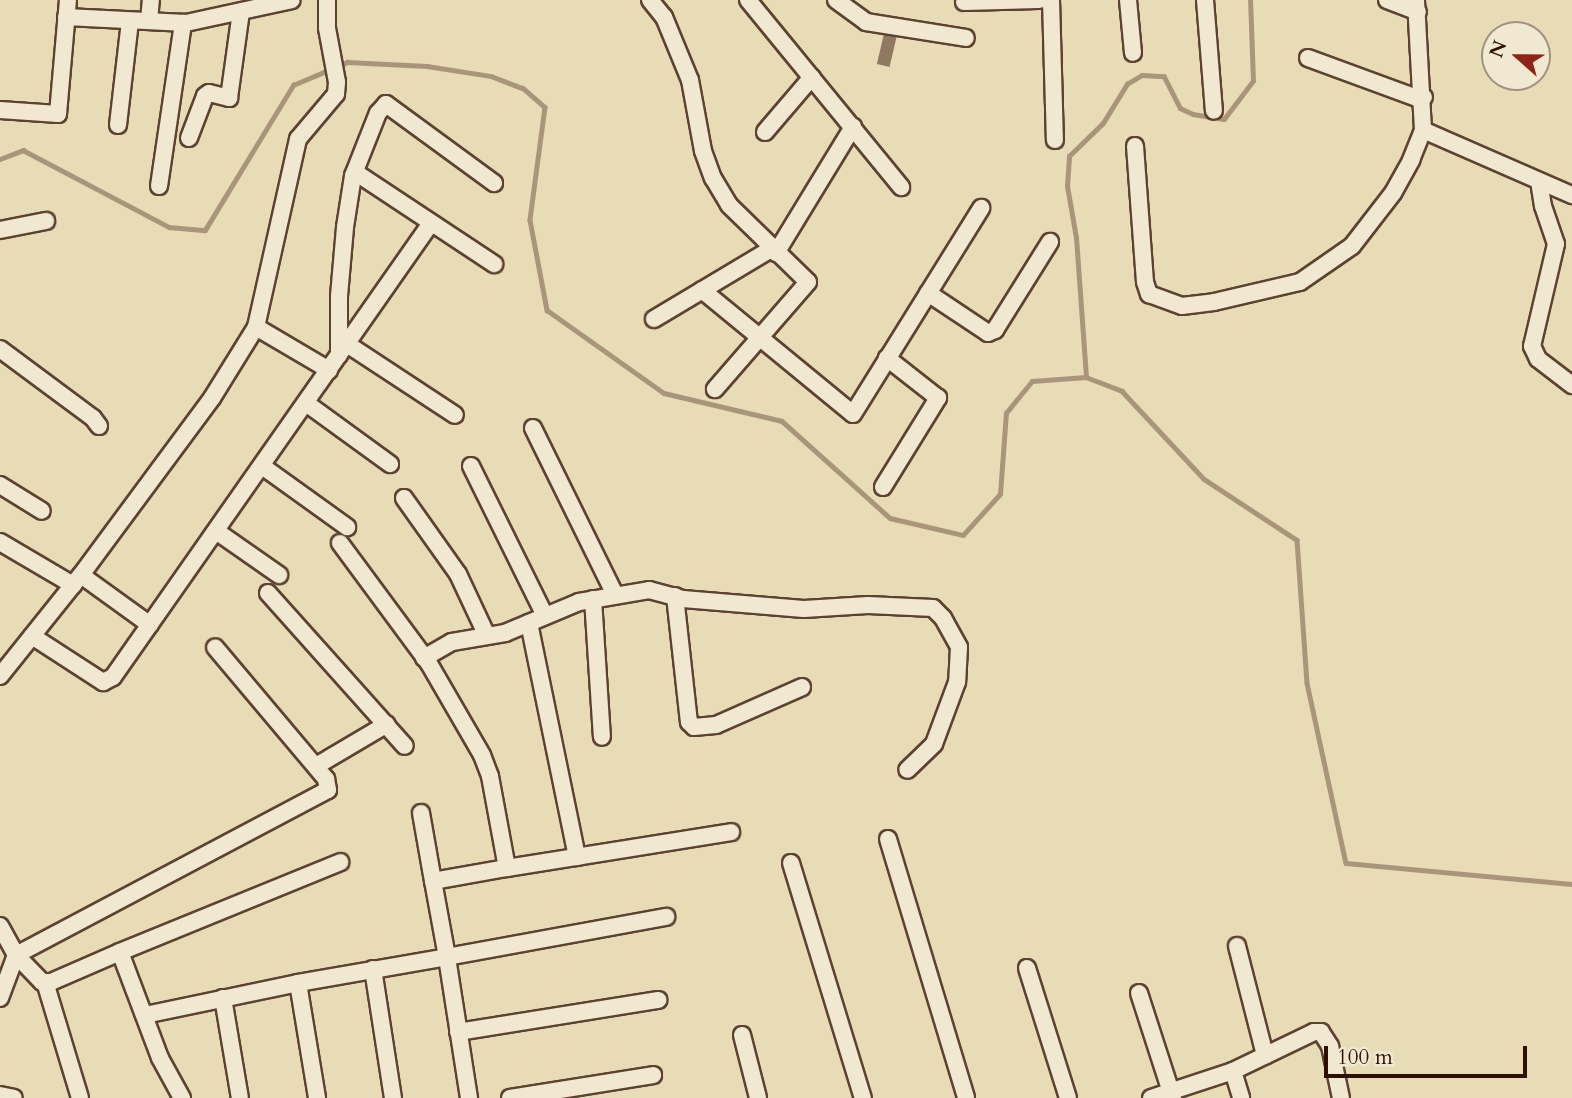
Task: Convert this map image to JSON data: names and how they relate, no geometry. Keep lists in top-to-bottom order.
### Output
{
  "scale_bar": "100 m",
  "north": "left"
}
